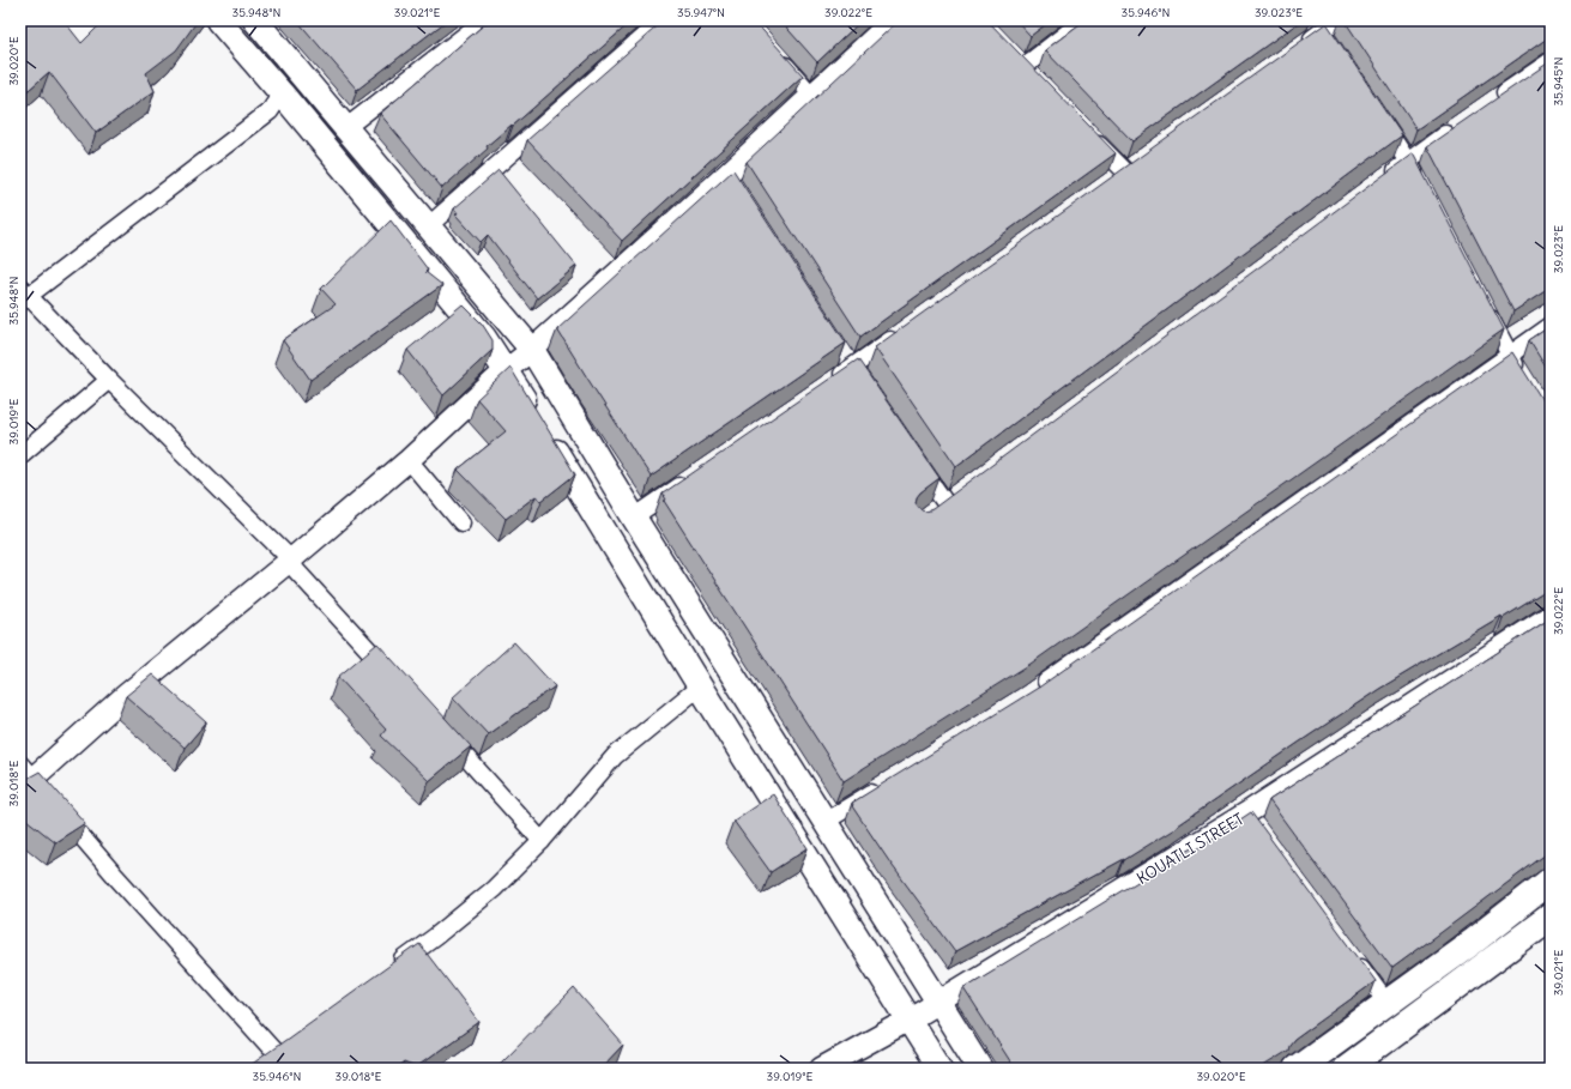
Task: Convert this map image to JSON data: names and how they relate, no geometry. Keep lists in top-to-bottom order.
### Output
{
  "streets": {
    "street": ["KOUATLI STREET"]
  },
  "coordinates": [
    "35.948°N",
    "39.021°E",
    "35.947°N",
    "39.022°E",
    "35.946°N",
    "39.023°E",
    "39.020°E",
    "35.945°N",
    "39.019°E",
    "39.018°E"
  ]
}
